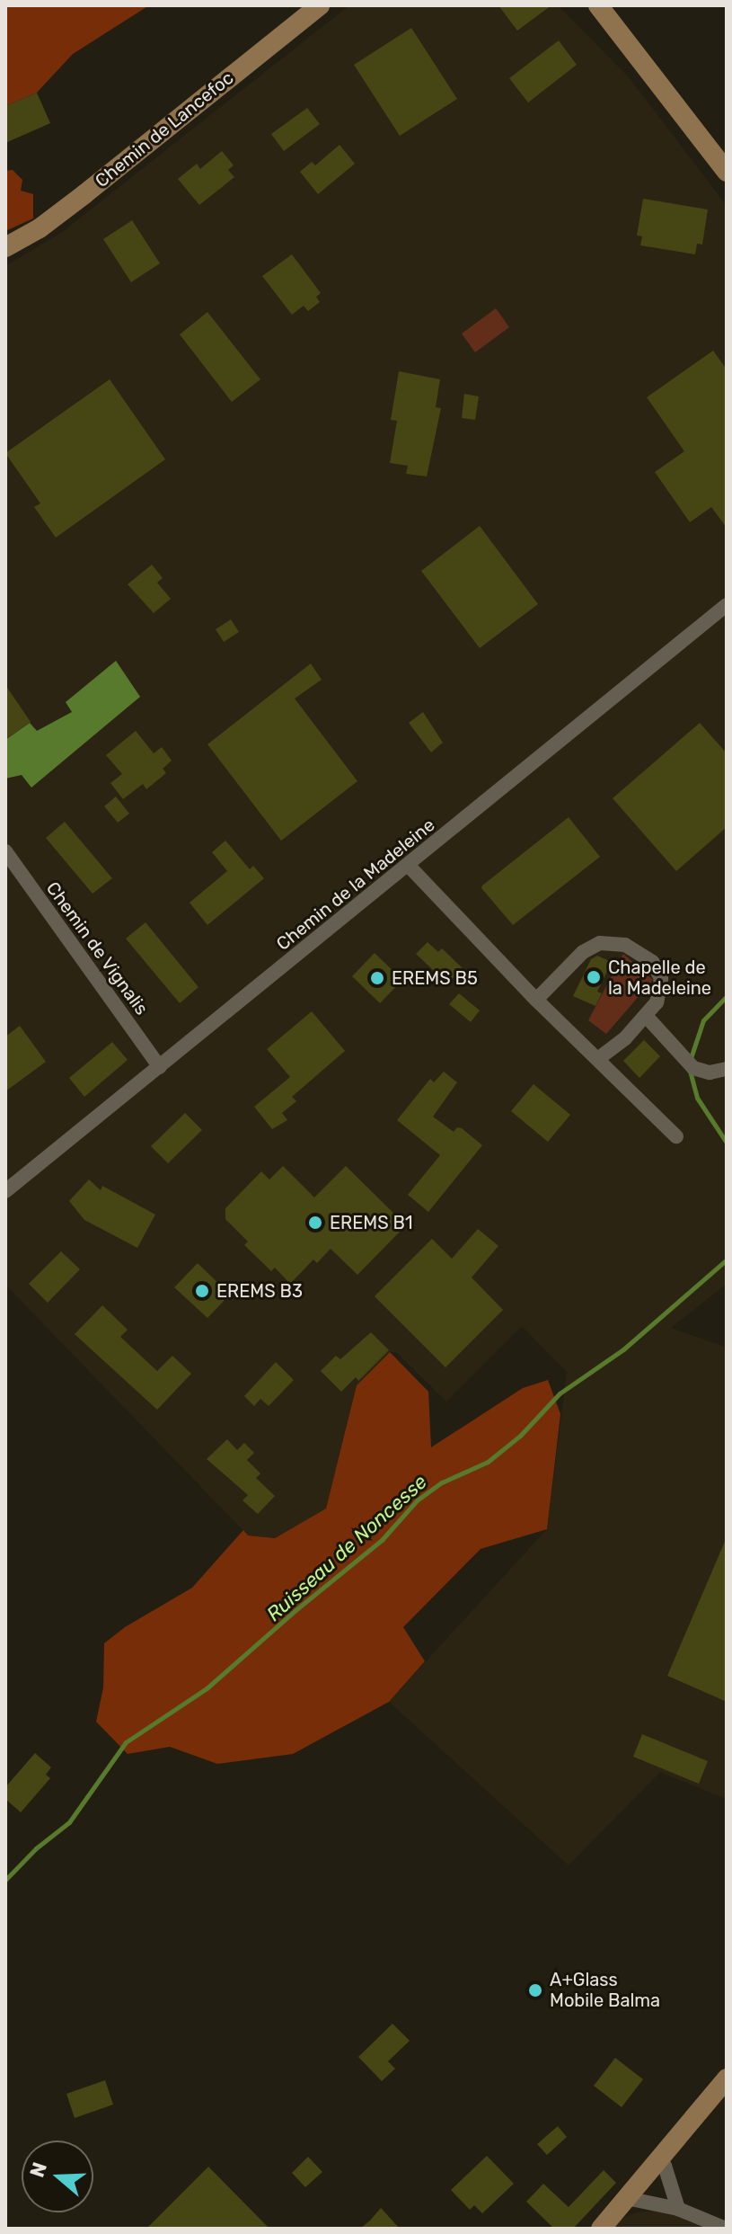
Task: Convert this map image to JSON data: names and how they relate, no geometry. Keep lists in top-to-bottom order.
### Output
{
  "streets": {
    "street": ["Chemin de Lancefoc", "Chemin de la Madeleine", "Chemin de Vignalis"]
  },
  "crossings": [
    ["Chemin de la Madeleine", "Chemin de Vignalis"]
  ],
  "water": ["Ruisseau de Noncesse"],
  "places": [
    "Chapelle de la Madeleine",
    "EREMS B5",
    "EREMS B1",
    "EREMS B3",
    "A+Glass Mobile Balma"
  ],
  "north": "left"
}
